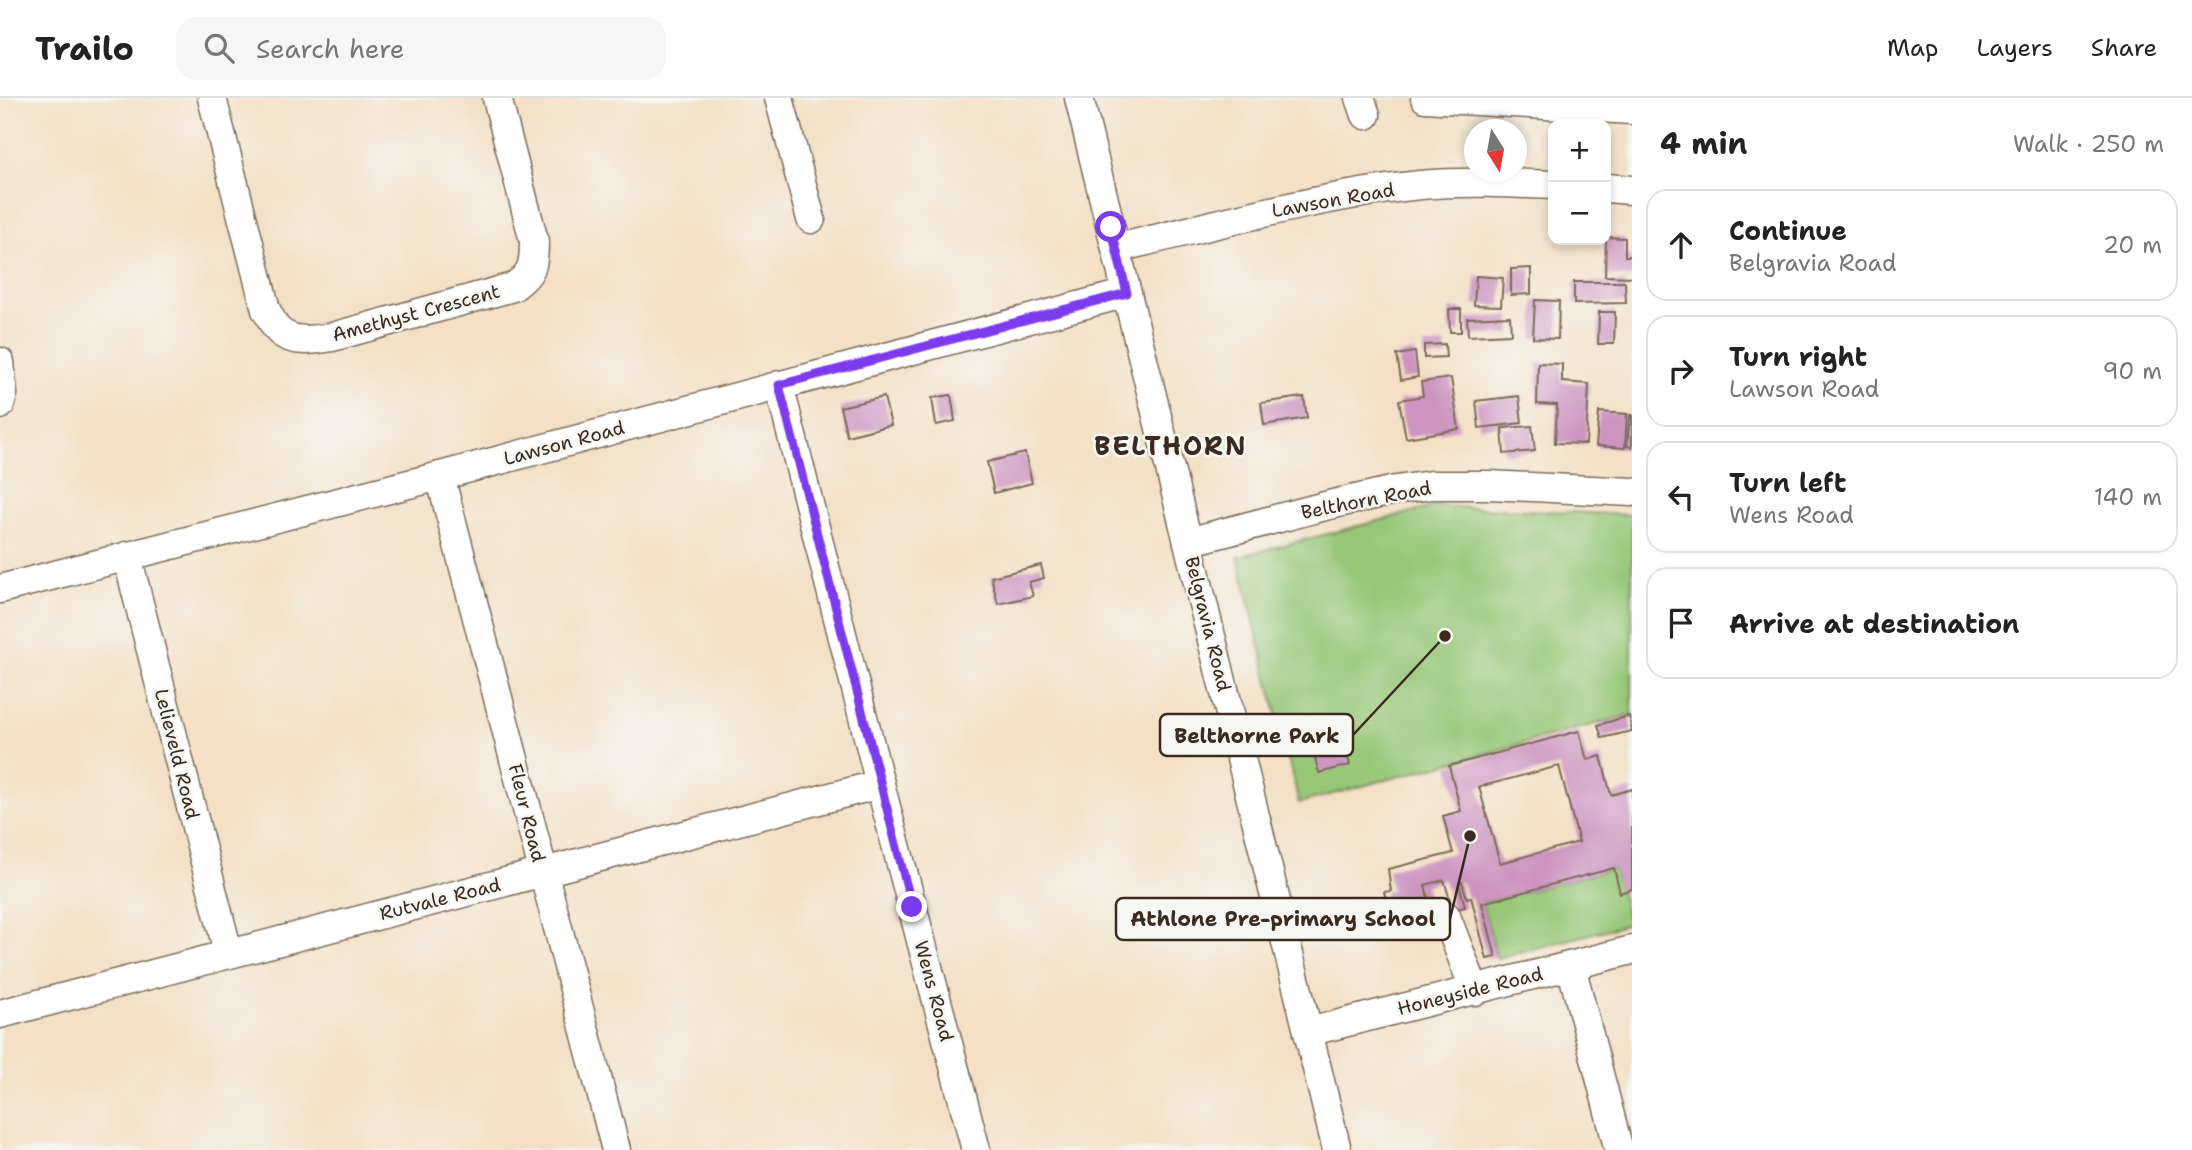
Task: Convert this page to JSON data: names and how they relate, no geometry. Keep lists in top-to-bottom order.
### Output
{
  "streets": {
    "street": [
      "Lawson Road",
      "Amethyst Crescent",
      "Belthorn Road",
      "Belgravia Road",
      "Lelieveld Road",
      "Fleur Road",
      "Rutvale Road",
      "Wens Road",
      "Honeyside Road"
    ]
  },
  "crossings": [
    ["Lawson Road", "Belgravia Road"],
    ["Lawson Road", "Lelieveld Road"],
    ["Lawson Road", "Fleur Road"],
    ["Lawson Road", "Wens Road"],
    ["Belthorn Road", "Belgravia Road"],
    ["Belgravia Road", "Honeyside Road"],
    ["Lelieveld Road", "Rutvale Road"],
    ["Fleur Road", "Rutvale Road"],
    ["Rutvale Road", "Wens Road"]
  ],
  "districts": ["BELTHORN"],
  "places": ["Belthorne Park", "Athlone Pre-primary School"],
  "north": "bottom",
  "page": {
    "header": "Trailo",
    "search": "Search here",
    "nav": ["Map", "Layers", "Share"],
    "heading": ["4 min", "Walk · 250 m"],
    "map_buttons": ["+", "−"],
    "list": [
      ["Continue", "Belgravia Road", "20 m"],
      ["Turn right", "Lawson Road", "90 m"],
      ["Turn left", "Wens Road", "140 m"],
      "Arrive at destination"
    ]
  }
}
